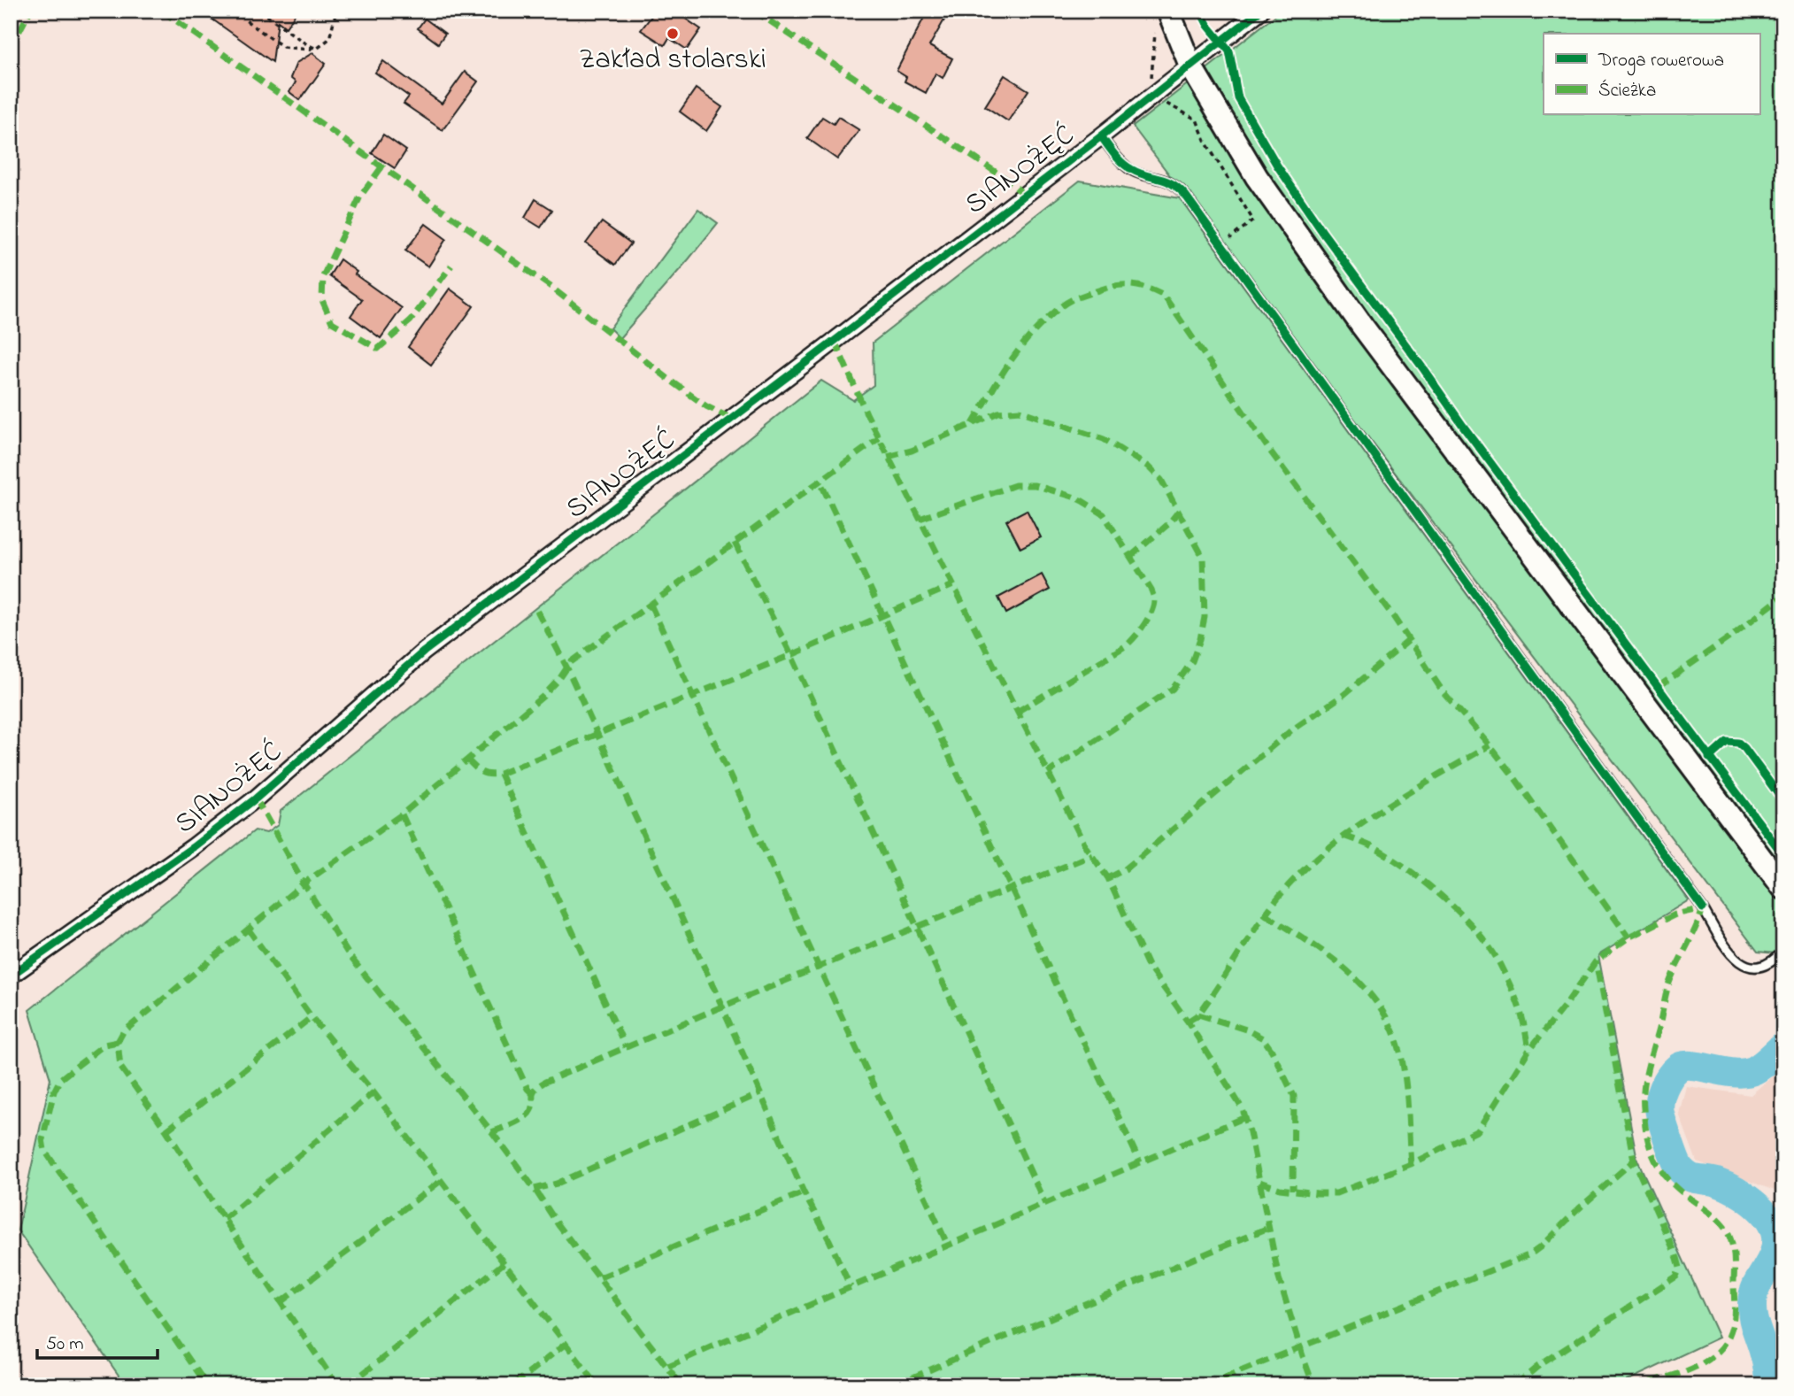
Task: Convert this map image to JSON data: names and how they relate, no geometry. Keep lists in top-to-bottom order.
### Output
{
  "streets": {
    "street": ["SIANOŻĘĆ"]
  },
  "places": ["Zakład stolarski"],
  "legend": ["Droga rowerowa", "Ścieżka"],
  "scale_bar": "50 m"
}
